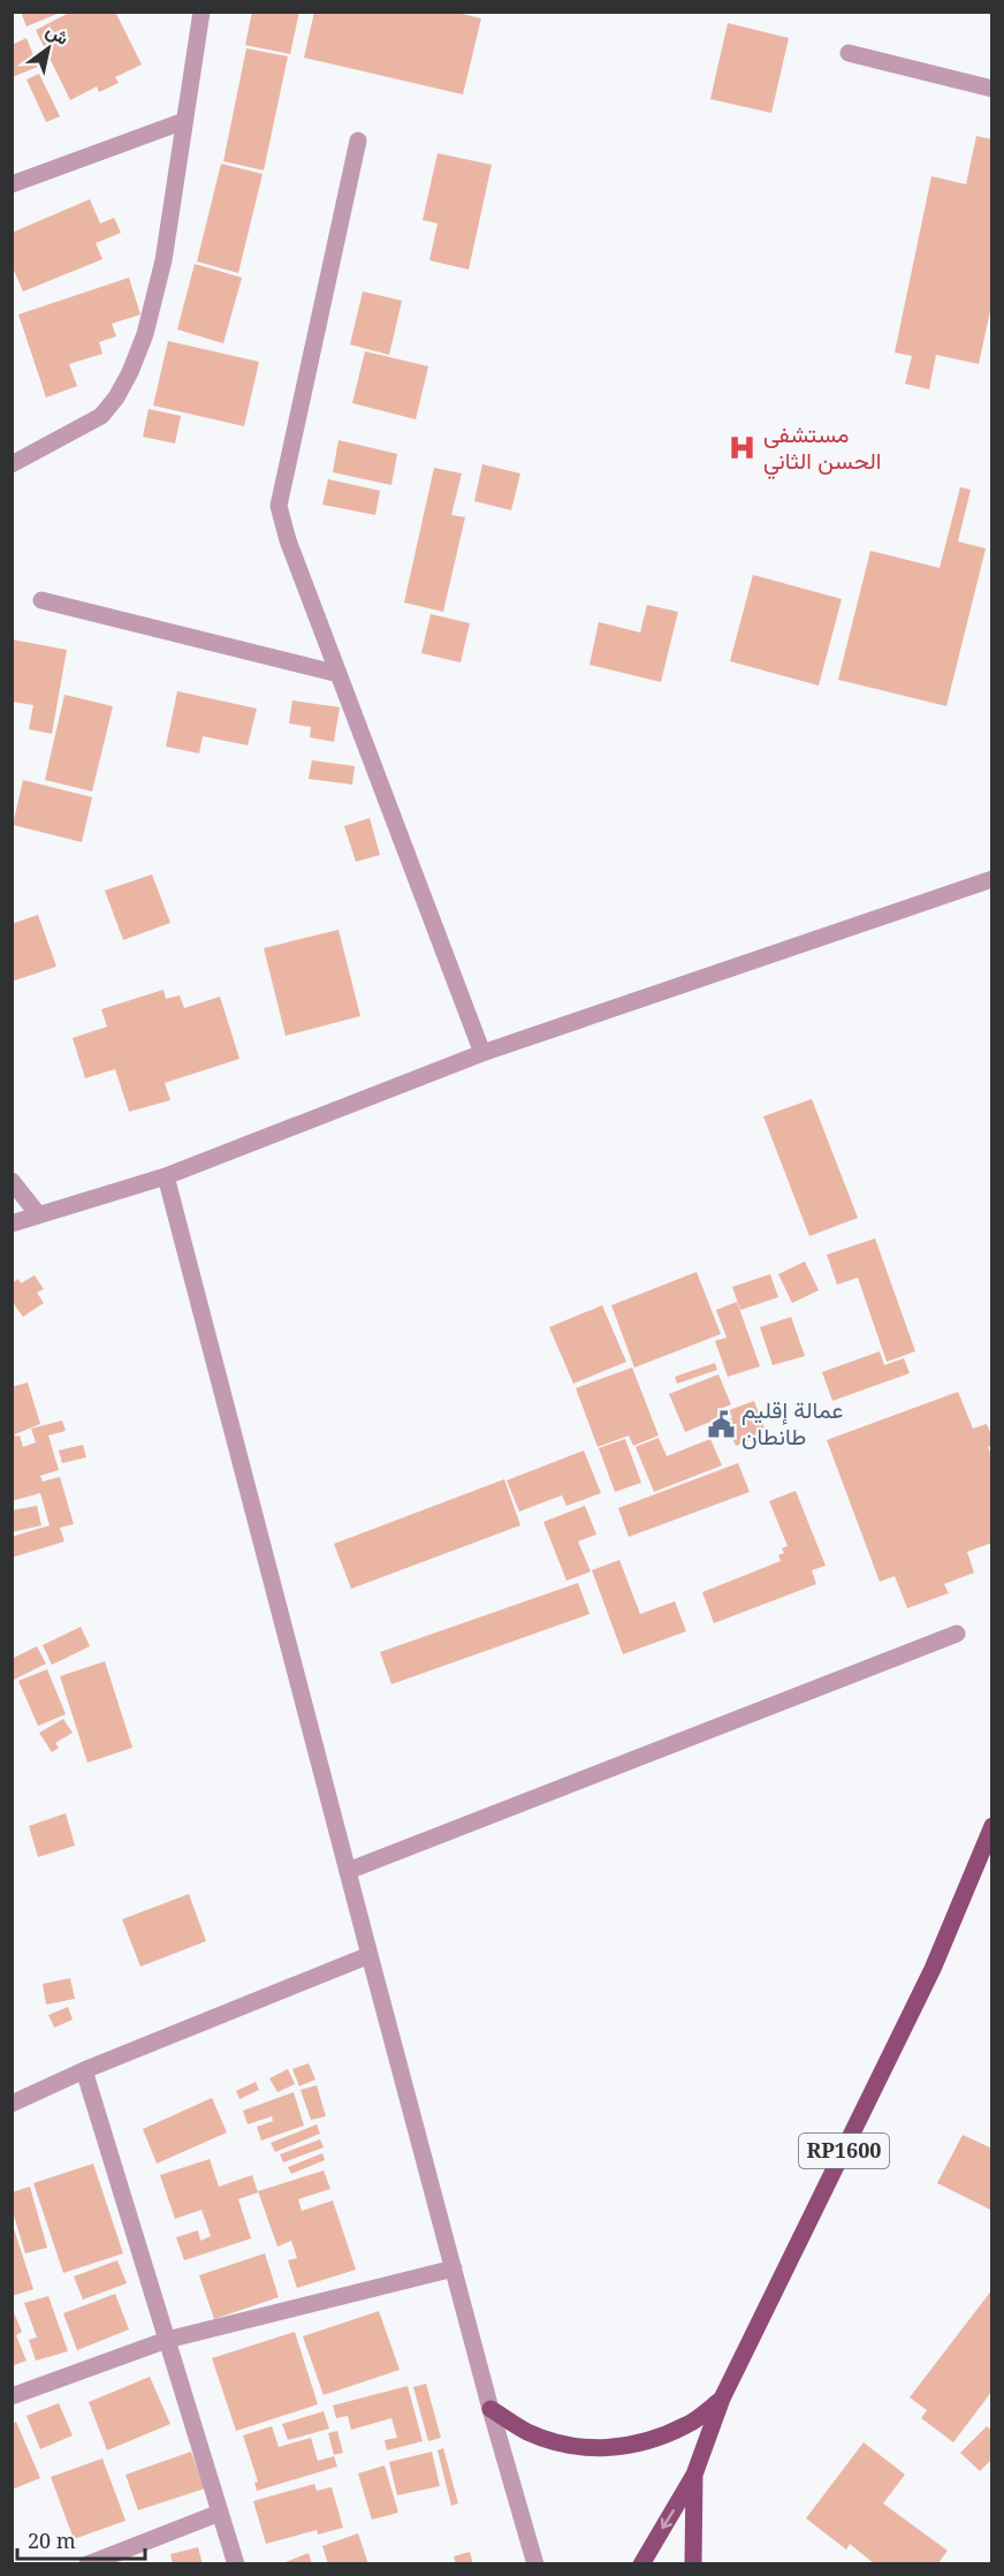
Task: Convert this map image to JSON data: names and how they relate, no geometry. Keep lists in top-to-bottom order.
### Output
{
  "streets": {
    "main road": ["RP1600"]
  },
  "places": {
    "hospital": ["مستشفى الحسن الثاني"],
    "public building": ["عمالة إقليم طانطان"]
  },
  "scale_bar": "20 m",
  "north": "top right"
}
